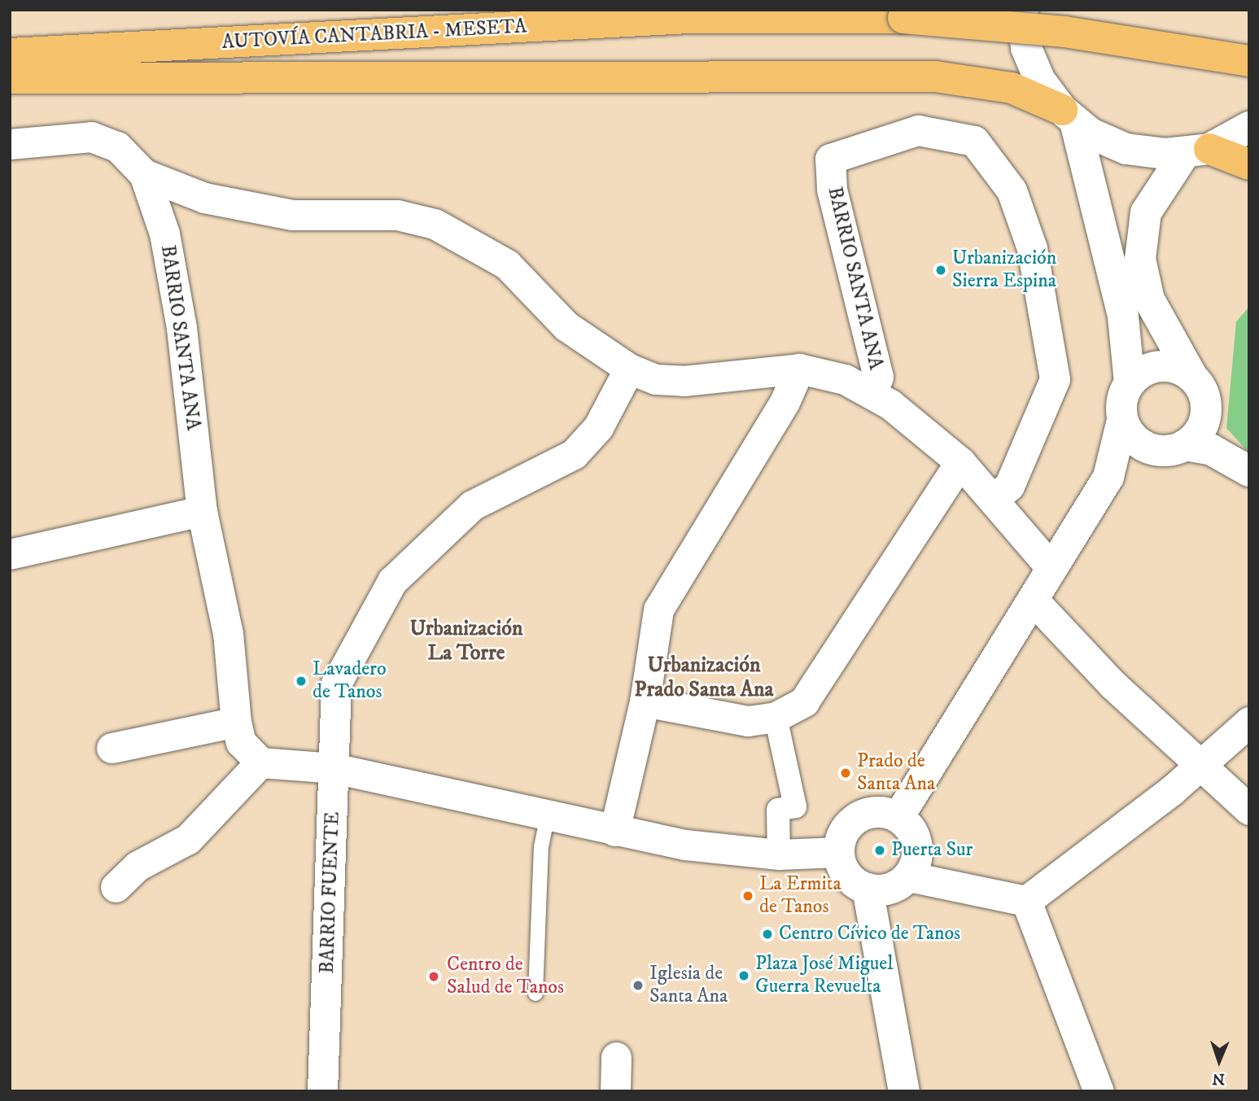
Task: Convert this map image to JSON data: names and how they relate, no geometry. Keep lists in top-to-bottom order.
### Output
{
  "streets": {
    "highway": ["AUTOVÍA CANTABRIA - MESETA"],
    "street": ["BARRIO SANTA ANA", "BARRIO FUENTE"]
  },
  "crossings": [
    ["BARRIO SANTA ANA", "BARRIO FUENTE"]
  ],
  "districts": ["Urbanización La Torre", "Urbanización Prado Santa Ana"],
  "places": [
    "Urbanización Sierra Espina",
    "Lavadero de Tanos",
    "Prado de Santa Ana",
    "Puerta Sur",
    "La Ermita de Tanos",
    "Centro Cívico de Tanos",
    "Plaza José Miguel Guerra Revuelta",
    "Centro de Salud de Tanos",
    "Iglesia de Santa Ana"
  ],
  "north": "bottom"
}
